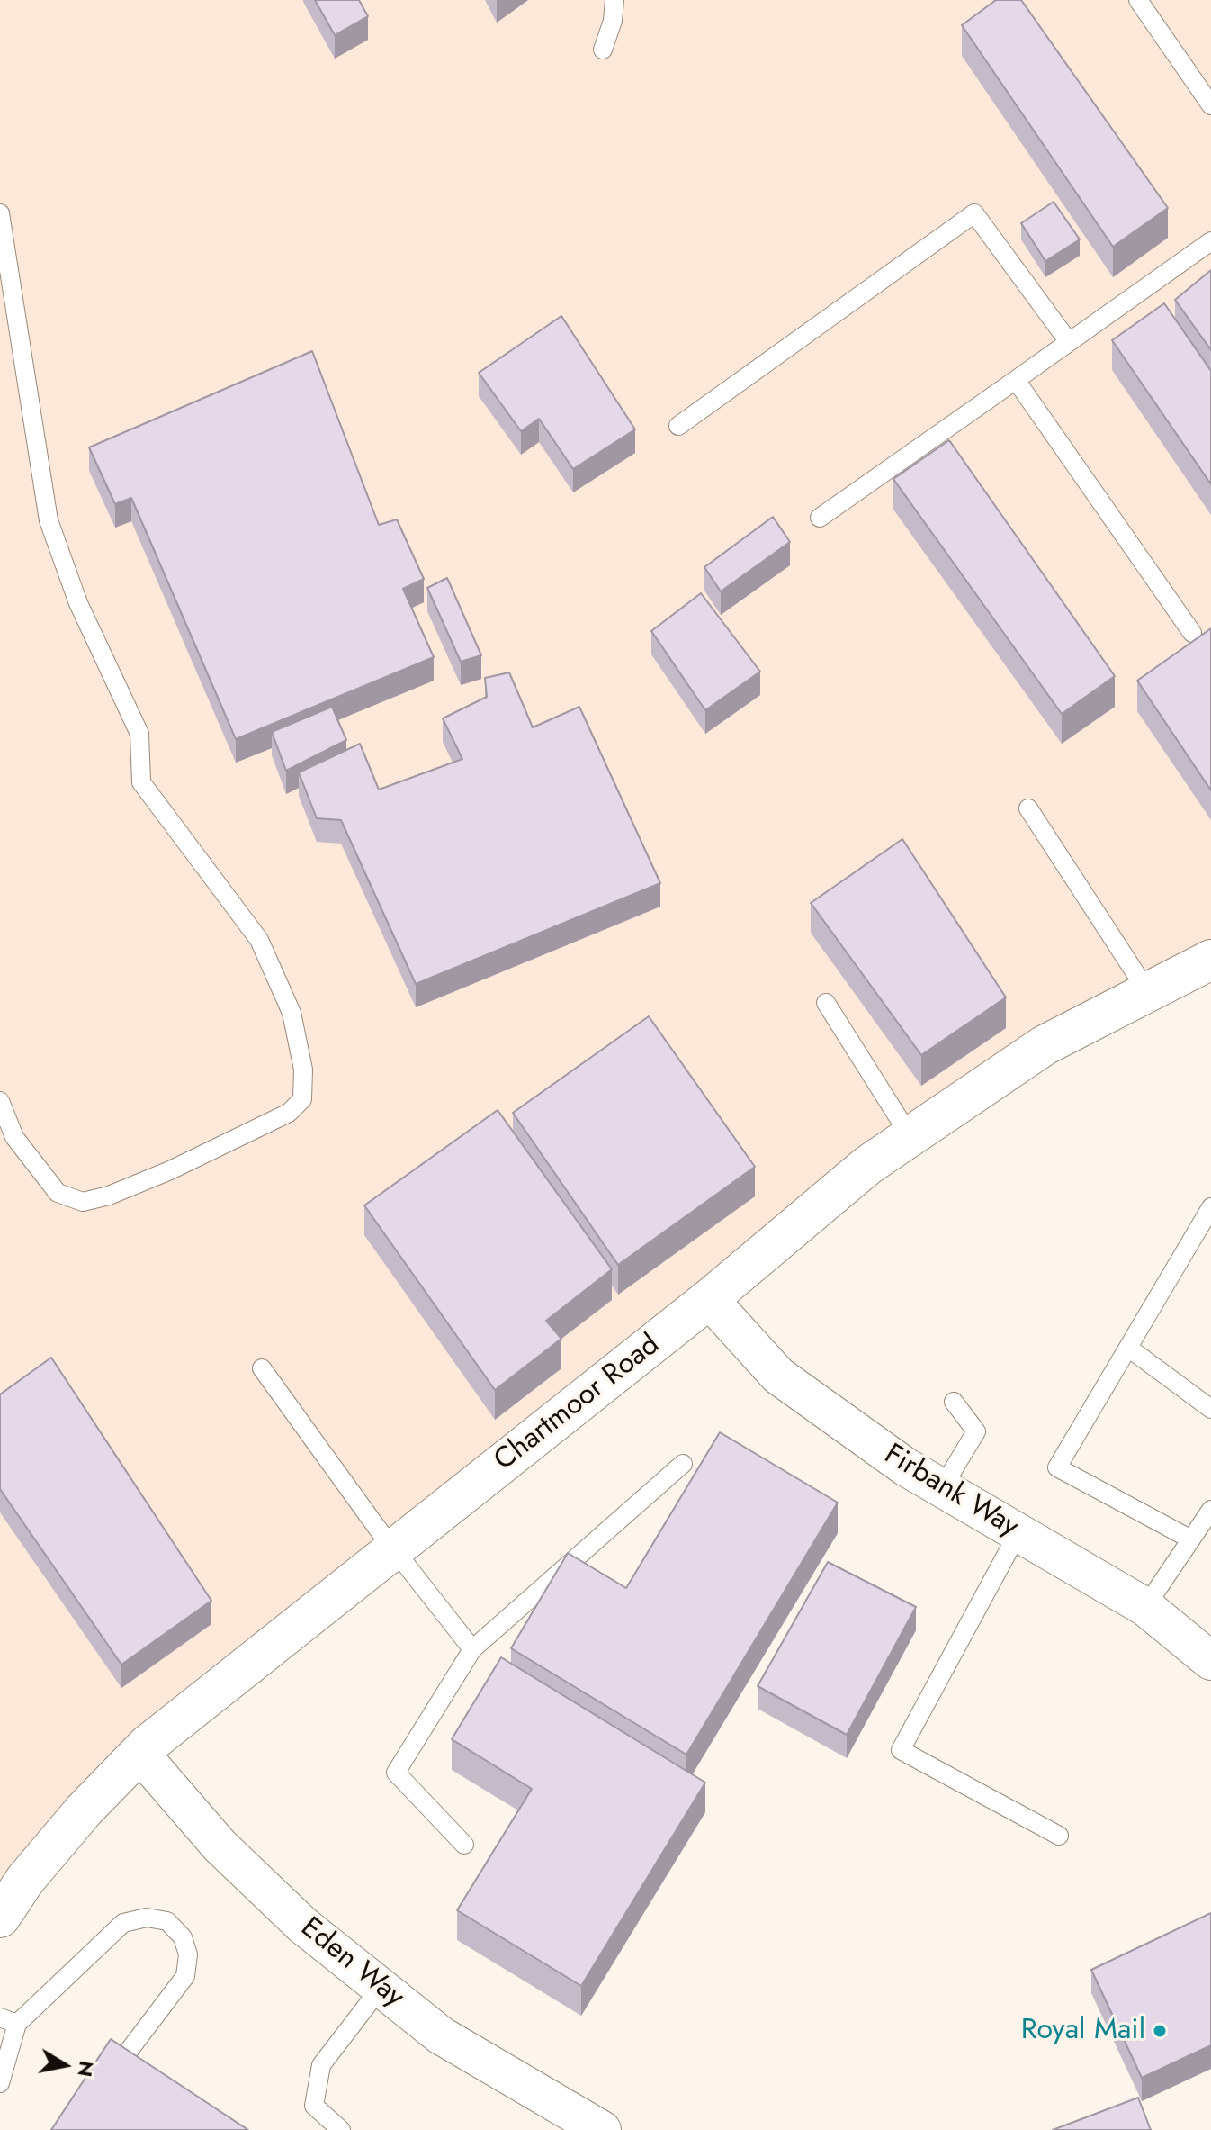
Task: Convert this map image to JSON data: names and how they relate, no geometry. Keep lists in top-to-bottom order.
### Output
{
  "streets": {
    "street": ["Chartmoor Road", "Firbank Way", "Eden Way"]
  },
  "crossings": [
    ["Chartmoor Road", "Firbank Way"],
    ["Chartmoor Road", "Eden Way"]
  ],
  "places": ["Royal Mail"],
  "north": "right"
}
